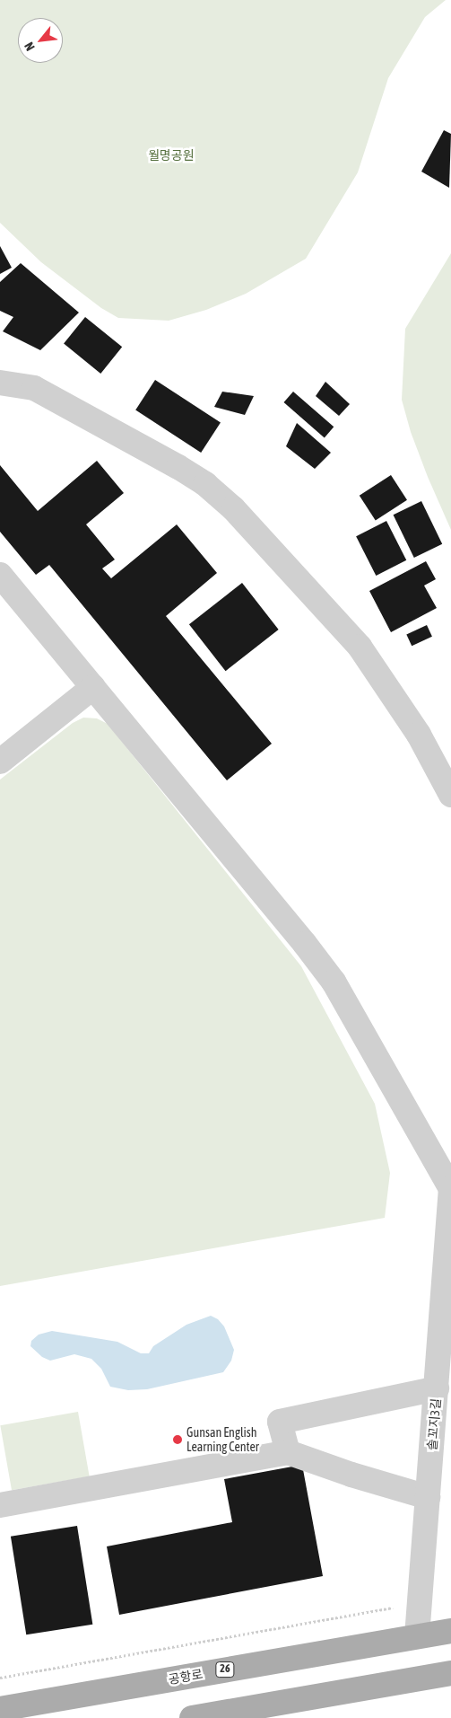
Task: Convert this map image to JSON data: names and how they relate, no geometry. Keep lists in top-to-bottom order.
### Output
{
  "streets": {
    "main road": ["26", "공항로"],
    "street": ["솔꼬지3길"]
  },
  "crossings": [
    ["솔꼬지3길", "공항로"]
  ],
  "parks": ["월명공원"],
  "places": ["Gunsan English Learning Center"],
  "north": "bottom left"
}
